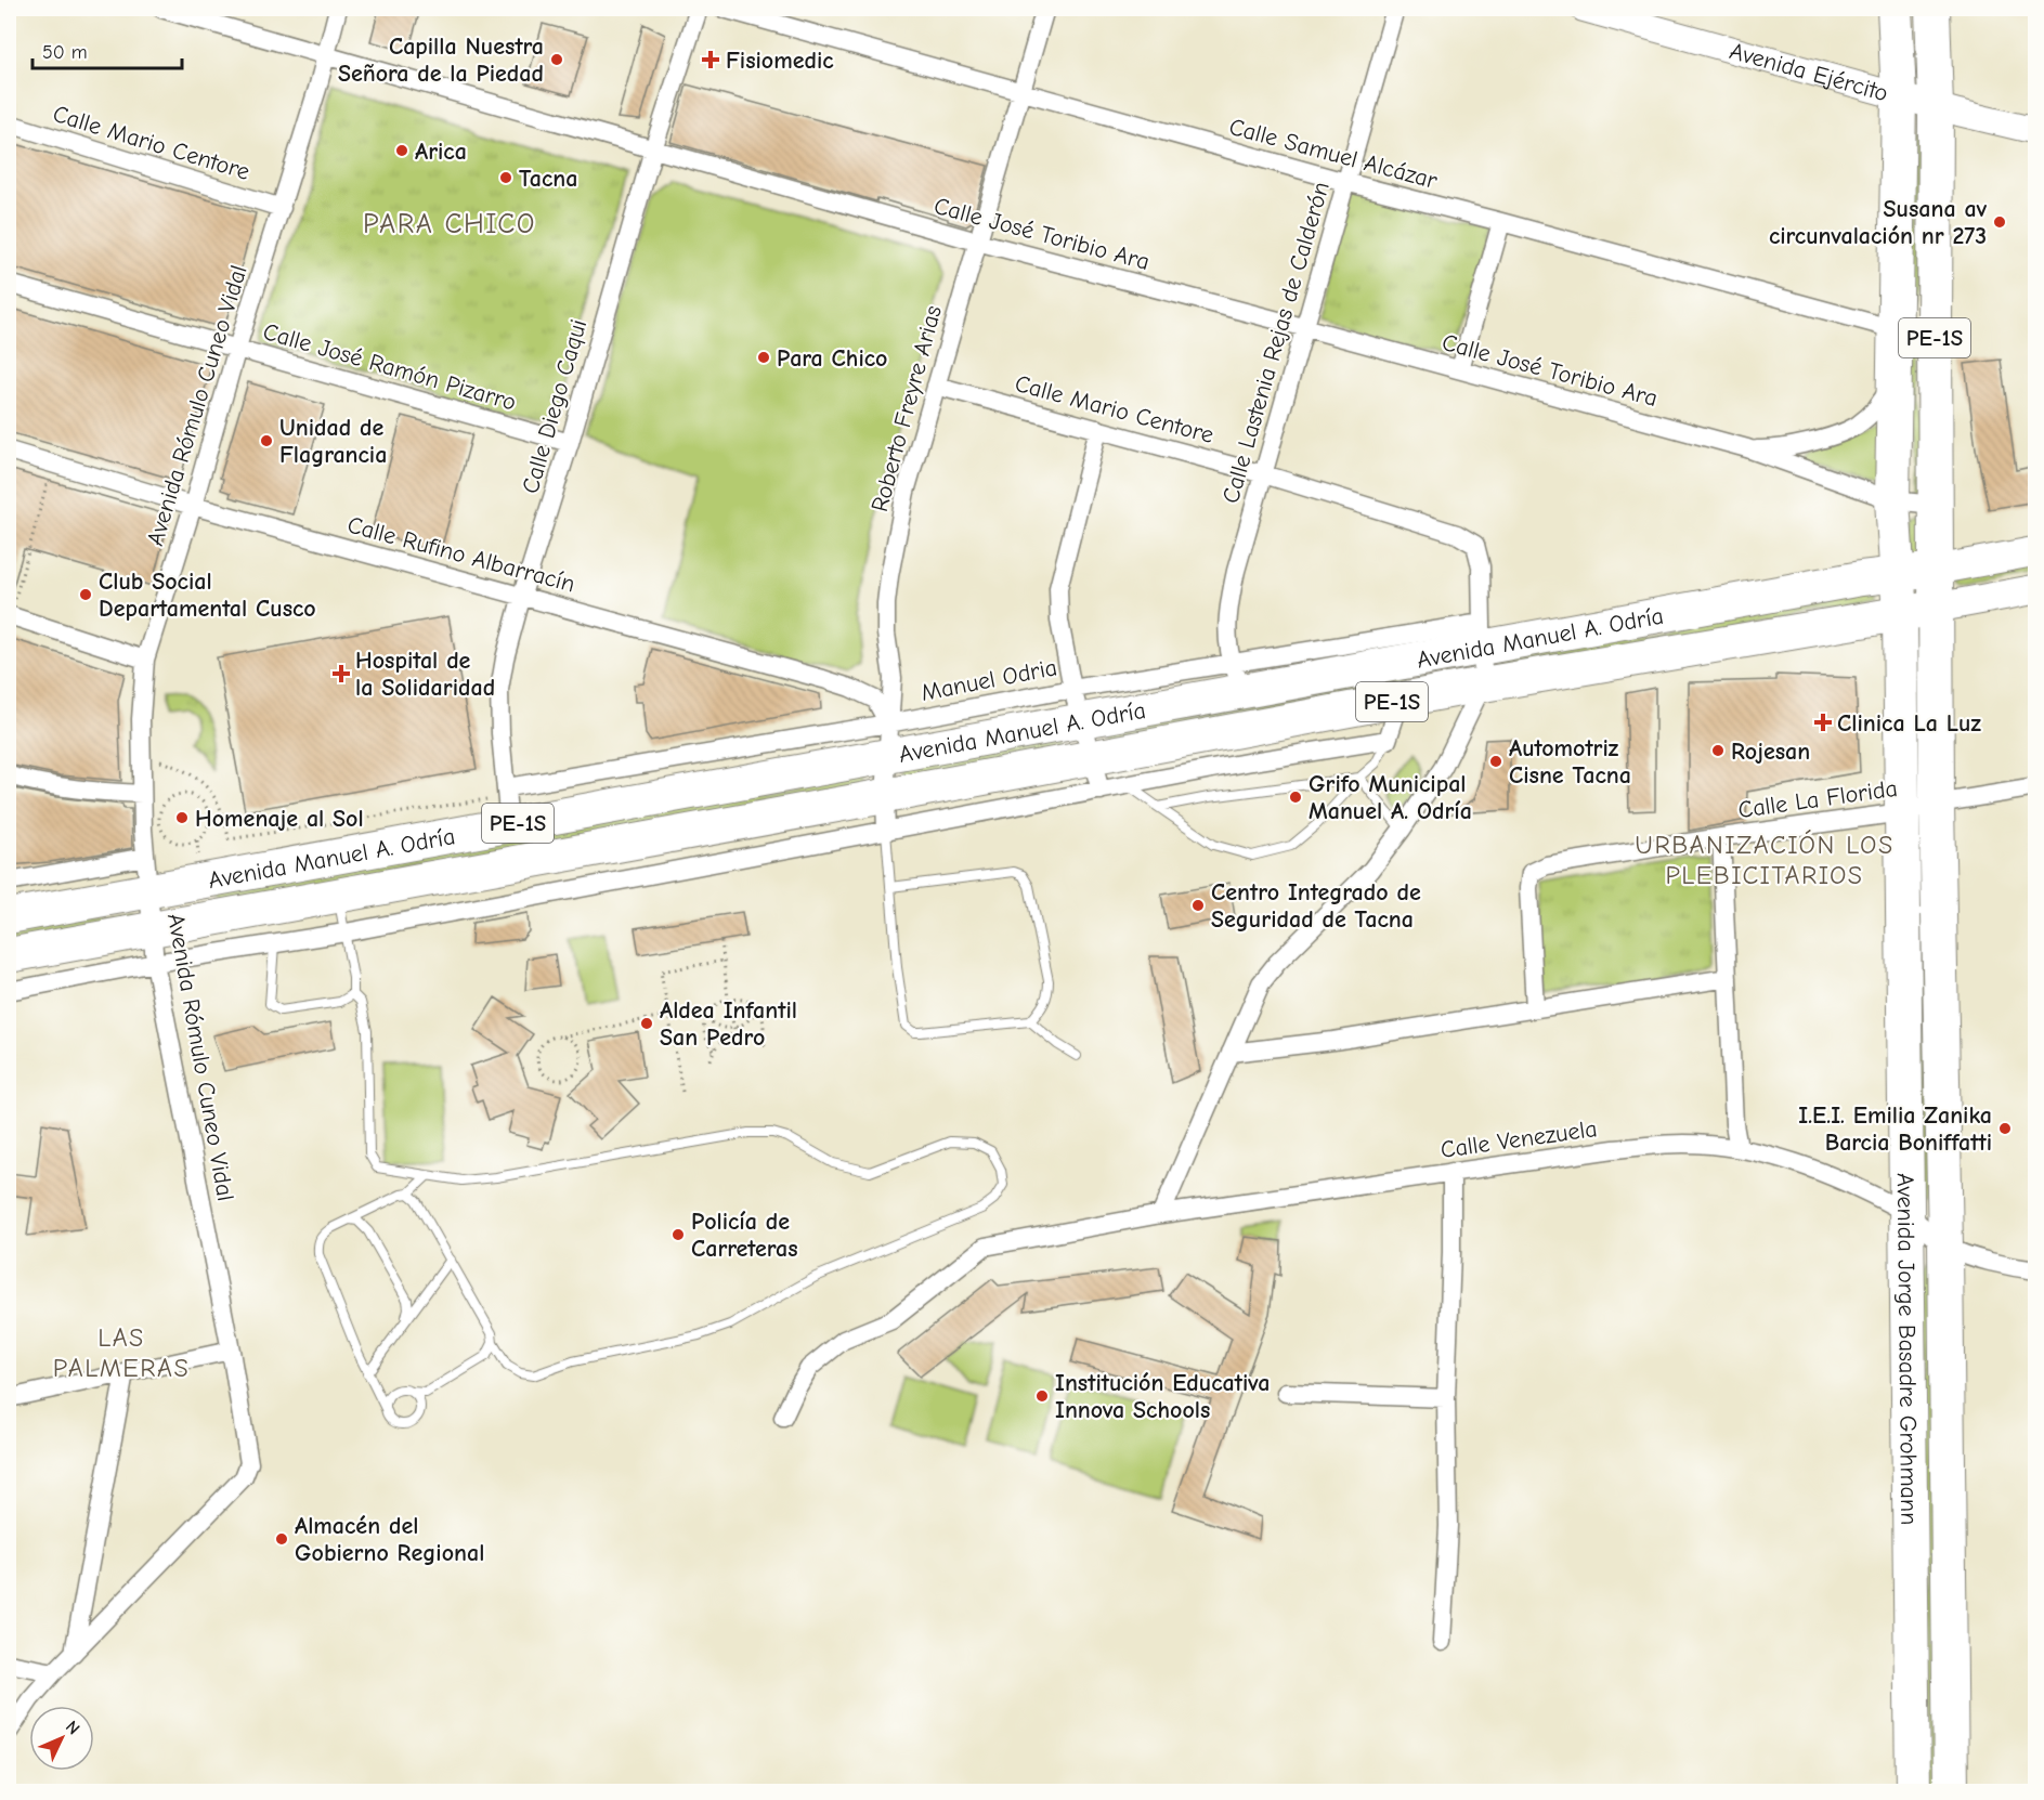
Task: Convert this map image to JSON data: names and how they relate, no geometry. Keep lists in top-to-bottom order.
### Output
{
  "streets": {
    "highway": ["PE-1S", "Avenida Manuel A. Odría", "Avenida Jorge Basadre Grohmann"],
    "main road": ["Avenida Ejército"],
    "street": [
      "Calle Mario Centore",
      "Calle Samuel Alcázar",
      "Calle José Toribio Ara",
      "Calle Lastenia Rejas de Calderón",
      "Calle José Ramón Pizarro",
      "Avenida Rómulo Cuneo Vidal",
      "Calle Diego Caqui",
      "Roberto Freyre Arias",
      "Calle Rufino Albarracín",
      "Calle La Florida",
      "Calle Venezuela"
    ]
  },
  "crossings": [
    ["Avenida Ejército", "Avenida Jorge Basadre Grohmann"],
    ["Calle Mario Centore", "Calle Lastenia Rejas de Calderón"],
    ["Calle Mario Centore", "Avenida Rómulo Cuneo Vidal"],
    ["Calle Mario Centore", "Roberto Freyre Arias"],
    ["Calle Mario Centore", "Avenida Manuel A. Odría"],
    ["Calle Samuel Alcázar", "Calle Lastenia Rejas de Calderón"],
    ["Calle Samuel Alcázar", "Roberto Freyre Arias"],
    ["Calle Samuel Alcázar", "Avenida Jorge Basadre Grohmann"],
    ["Calle José Toribio Ara", "Calle Lastenia Rejas de Calderón"],
    ["Calle José Toribio Ara", "Avenida Rómulo Cuneo Vidal"],
    ["Calle José Toribio Ara", "Calle Diego Caqui"],
    ["Calle José Toribio Ara", "Roberto Freyre Arias"],
    ["Calle José Toribio Ara", "Avenida Jorge Basadre Grohmann"],
    ["Calle Lastenia Rejas de Calderón", "Avenida Manuel A. Odría"],
    ["Calle José Ramón Pizarro", "Avenida Rómulo Cuneo Vidal"],
    ["Calle José Ramón Pizarro", "Calle Diego Caqui"],
    ["Avenida Rómulo Cuneo Vidal", "Calle Rufino Albarracín"],
    ["Avenida Rómulo Cuneo Vidal", "Avenida Manuel A. Odría"],
    ["Calle Diego Caqui", "Calle Rufino Albarracín"],
    ["Calle Diego Caqui", "Avenida Manuel A. Odría"],
    ["Roberto Freyre Arias", "Calle Rufino Albarracín"],
    ["Roberto Freyre Arias", "Avenida Manuel A. Odría"],
    ["Calle Rufino Albarracín", "Avenida Manuel A. Odría"],
    ["Avenida Manuel A. Odría", "Avenida Jorge Basadre Grohmann"],
    ["Calle La Florida", "Avenida Jorge Basadre Grohmann"],
    ["Calle Venezuela", "Avenida Jorge Basadre Grohmann"]
  ],
  "districts": ["PARA CHICO", "URBANIZACIÓN LOS PLEBICITARIOS", "LAS PALMERAS"],
  "places": {
    "other": [
      "Capilla Nuestra Señora de la Piedad",
      "Arica",
      "Tacna",
      "Susana av circunvalación nr 273",
      "Para Chico",
      "Unidad de Flagrancia",
      "Club Social Departamental Cusco",
      "Rojesan",
      "Automotriz Cisne Tacna",
      "Grifo Municipal Manuel A. Odría",
      "Homenaje al Sol",
      "Centro Integrado de Seguridad de Tacna",
      "Aldea Infantil San Pedro",
      "I.E.I. Emilia Zanika Barcia Boniffatti",
      "Policía de Carreteras",
      "Institución Educativa Innova Schools",
      "Almacén del Gobierno Regional"
    ],
    "health": ["Fisiomedic", "Hospital de la Solidaridad", "Clinica La Luz"]
  },
  "scale_bar": "50 m",
  "north": "top right"
}
